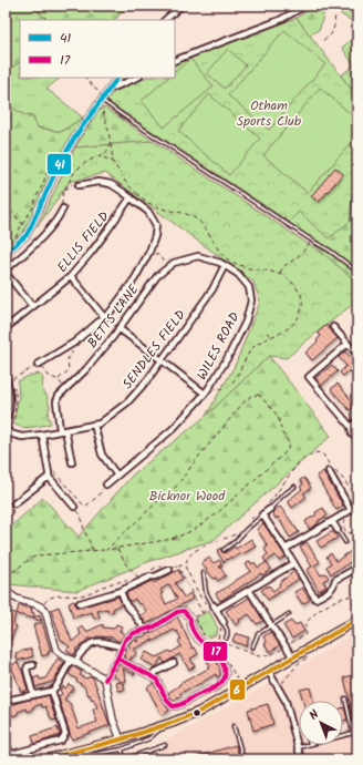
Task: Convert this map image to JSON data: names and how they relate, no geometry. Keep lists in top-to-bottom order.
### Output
{
  "streets": {
    "street": [
      "ELLIS FIELD",
      "BETTS LANE",
      "WILES ROAD",
      "SENDLES FIELD"
    ]
  },
  "crossings": [
    ["BETTS LANE", "WILES ROAD"],
    ["BETTS LANE", "SENDLES FIELD"],
    ["WILES ROAD", "SENDLES FIELD"]
  ],
  "parks": ["Otham Sports Club", "Bicknor Wood"],
  "lines": ["transit line 41", "transit line 17", "transit line 6"],
  "legend": ["41", "17"],
  "north": "top left"
}
